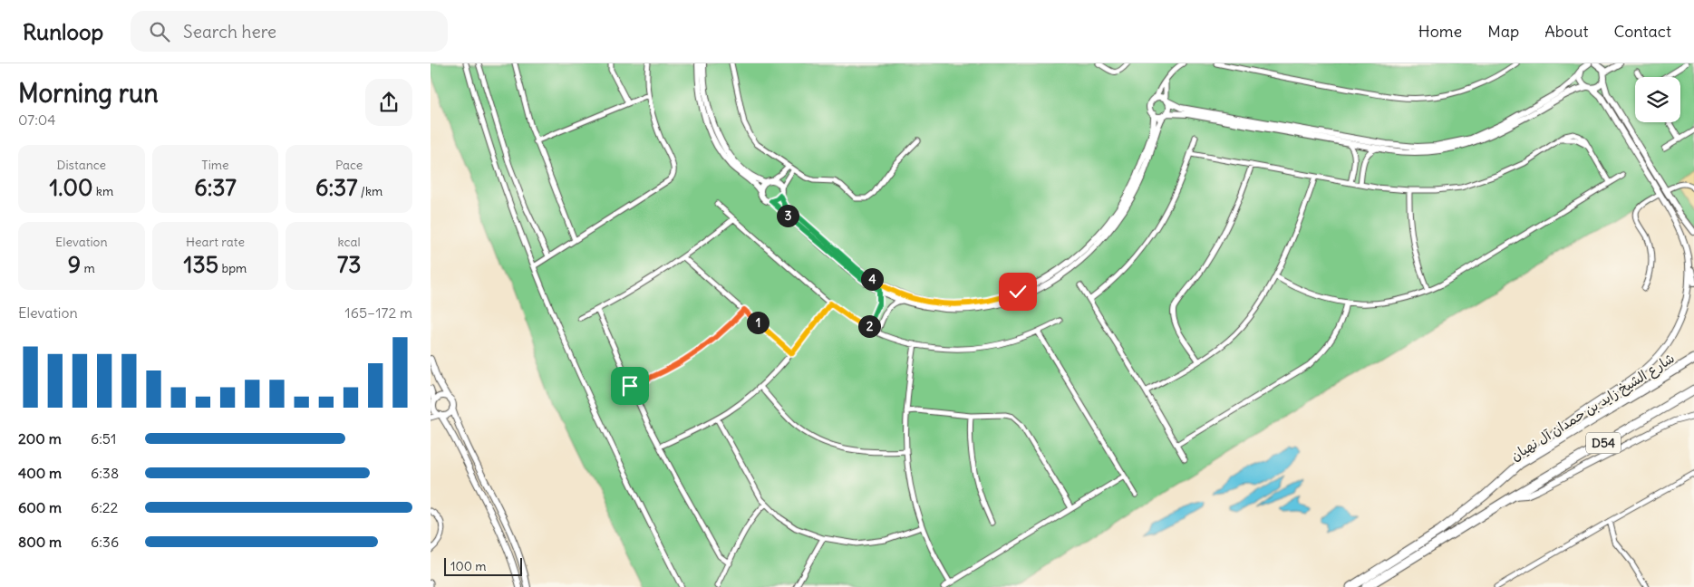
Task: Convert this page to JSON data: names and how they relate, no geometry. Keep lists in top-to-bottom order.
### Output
{
  "streets": {
    "highway": ["شارع الشيخ زايد بن حمدان آل نهيان", "D54"]
  },
  "scale_bar": "100 m",
  "page": {
    "header": "Runloop",
    "search": "Search here",
    "nav": [
      "Home",
      "Map",
      "About",
      "Contact"
    ],
    "heading": ["Morning run", "07:04"],
    "stats": [
      ["Distance", "1.00 km"],
      ["Time", "6:37"],
      ["Pace", "6:37 /km"],
      ["Elevation", "9 m"],
      ["Heart rate", "135 bpm"],
      ["kcal", "73"]
    ],
    "pins": [
      "3",
      "4",
      "1",
      "2"
    ],
    "chart": ["Elevation", "165–172 m"],
    "list": [
      {
        "name": "200 m",
        "note": "6:51"
      },
      {
        "name": "400 m",
        "note": "6:38"
      },
      {
        "name": "600 m",
        "note": "6:22"
      },
      {
        "name": "800 m",
        "note": "6:36"
      }
    ],
    "scale": "100 m"
  }
}
